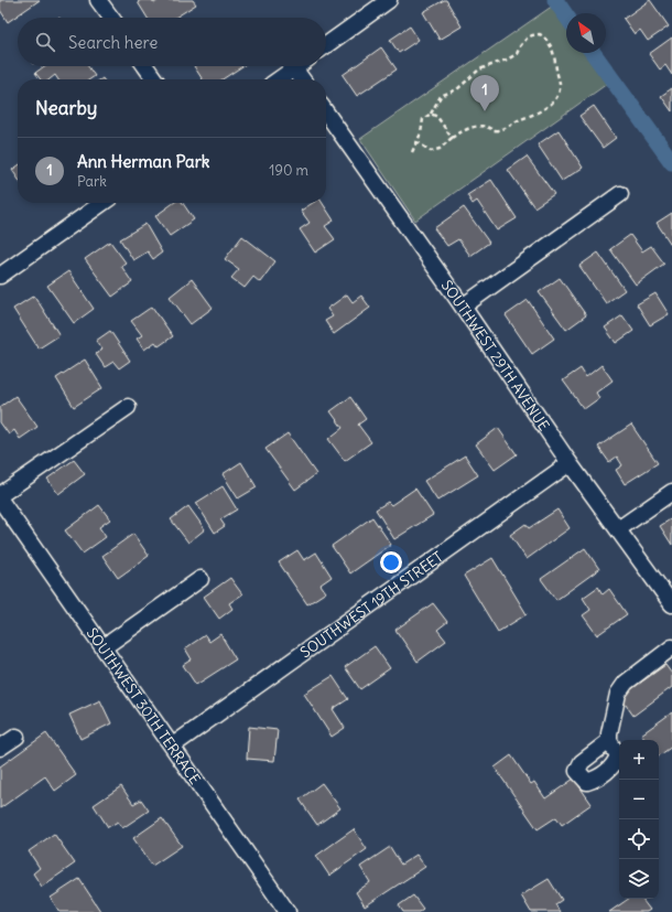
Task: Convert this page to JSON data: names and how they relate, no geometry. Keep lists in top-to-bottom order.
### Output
{
  "streets": {
    "street": ["SOUTHWEST 29TH AVENUE", "SOUTHWEST 19TH STREET", "SOUTHWEST 30TH TERRACE"]
  },
  "crossings": [
    ["SOUTHWEST 29TH AVENUE", "SOUTHWEST 19TH STREET"],
    ["SOUTHWEST 19TH STREET", "SOUTHWEST 30TH TERRACE"]
  ],
  "north": "top left",
  "page": {
    "search": "Search here",
    "pins": "1",
    "heading": "Nearby",
    "list": [
      {
        "mark": "1",
        "name": "Ann Herman Park",
        "note": "Park",
        "value": "190 m"
      }
    ],
    "map_buttons": ["+", "−"]
  }
}
